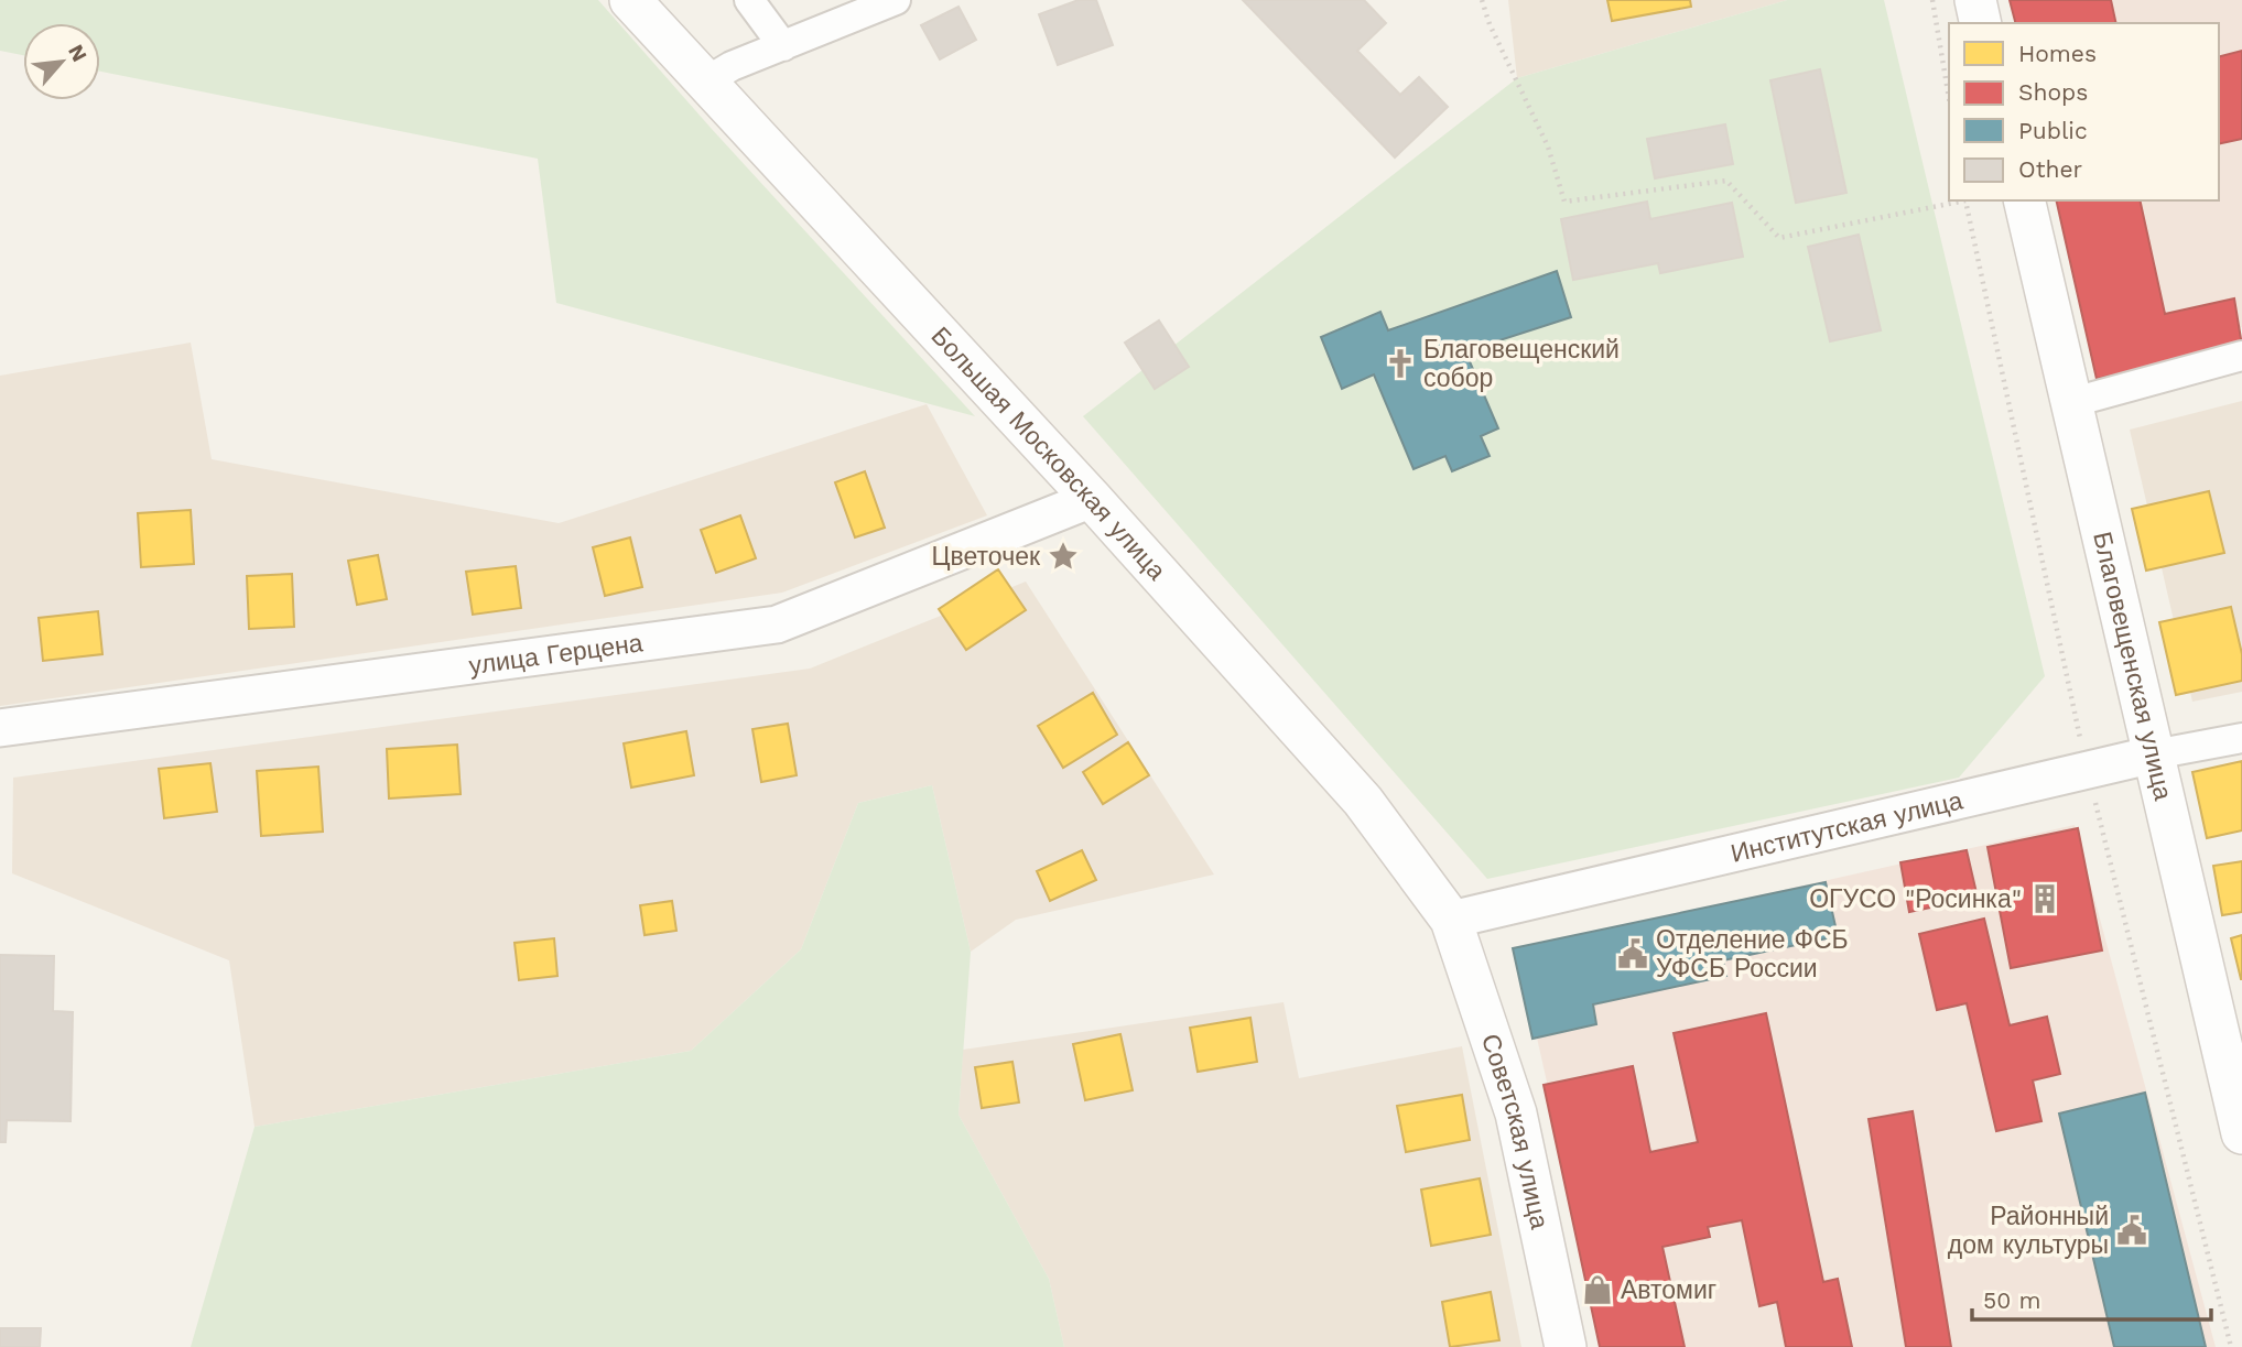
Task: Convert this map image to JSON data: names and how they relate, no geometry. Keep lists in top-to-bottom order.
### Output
{
  "streets": {
    "main road": ["Большая Московская улица", "Благовещенская улица", "Советская улица"],
    "street": ["улица Герцена", "Институтская улица"]
  },
  "crossings": [
    ["Большая Московская улица", "улица Герцена"],
    ["Большая Московская улица", "Институтская улица"],
    ["Большая Московская улица", "Советская улица"],
    ["Благовещенская улица", "Институтская улица"],
    ["Институтская улица", "Советская улица"]
  ],
  "places": {
    "church": ["Благовещенский собор"],
    "place": ["Цветочек"],
    "building": ["ОГУСО \"Росинка\""],
    "public building": ["Отделение ФСБ УФСБ России", "Районный дом культуры"],
    "shop": ["Автомиг"]
  },
  "legend": [
    "Homes",
    "Shops",
    "Public",
    "Other"
  ],
  "scale_bar": "50 m",
  "north": "top right"
}
